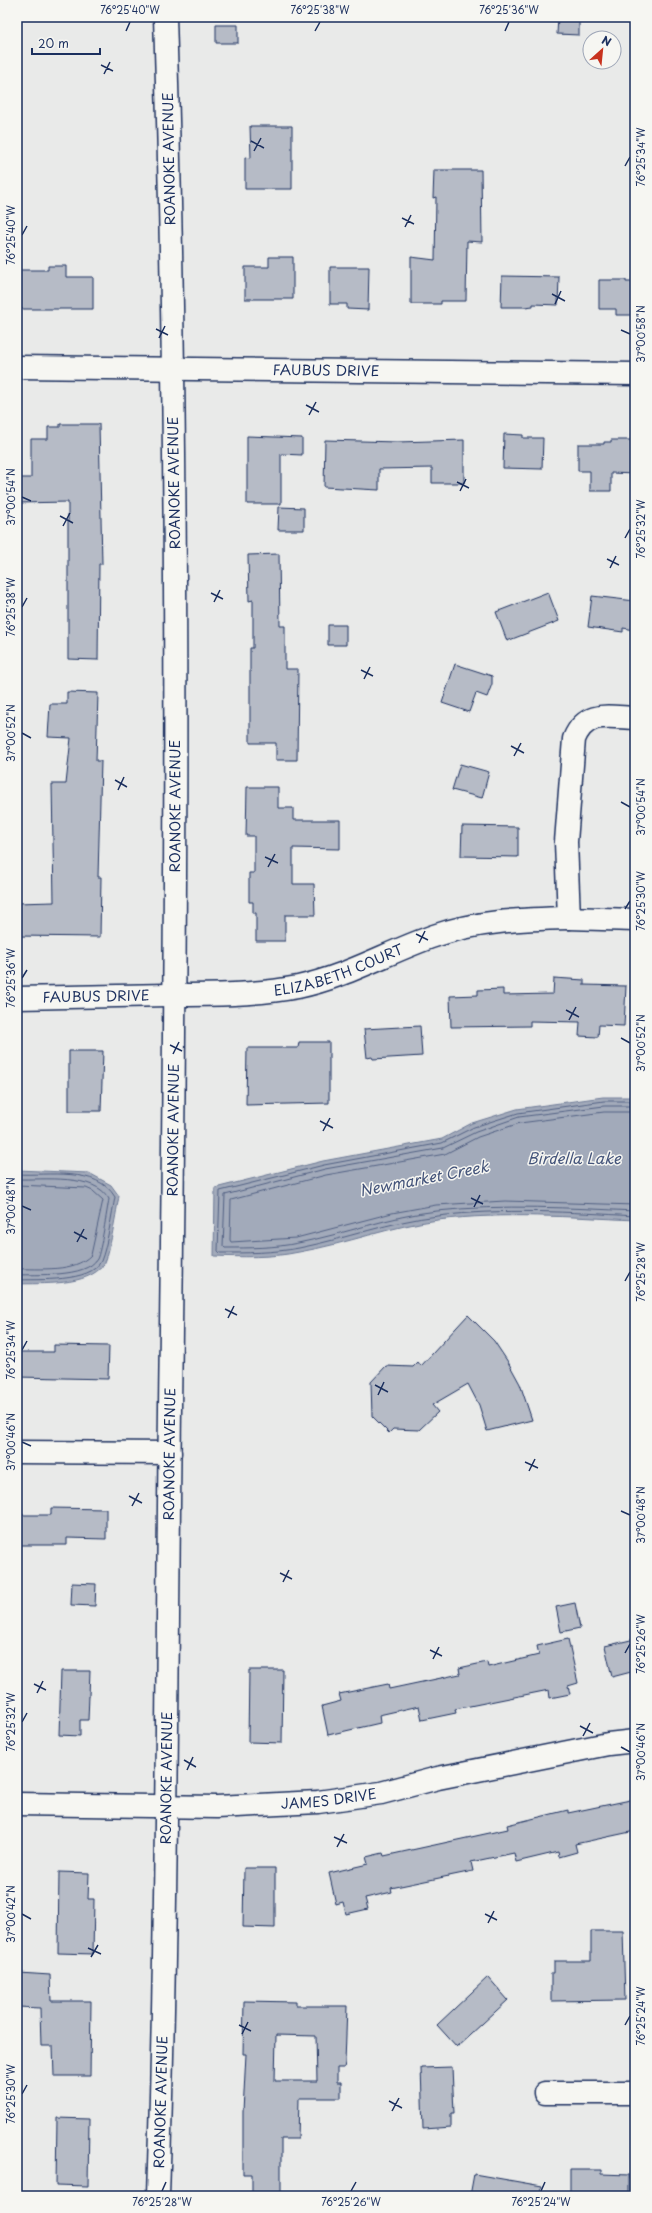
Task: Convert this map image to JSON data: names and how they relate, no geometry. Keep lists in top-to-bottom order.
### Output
{
  "streets": {
    "street": [
      "ROANOKE AVENUE",
      "FAUBUS DRIVE",
      "ELIZABETH COURT",
      "JAMES DRIVE"
    ]
  },
  "crossings": [
    ["ROANOKE AVENUE", "FAUBUS DRIVE"],
    ["ROANOKE AVENUE", "ELIZABETH COURT"],
    ["ROANOKE AVENUE", "JAMES DRIVE"],
    ["FAUBUS DRIVE", "ELIZABETH COURT"]
  ],
  "water": ["Birdella Lake", "Newmarket Creek"],
  "scale_bar": "20 m",
  "north": "top right",
  "coordinates": [
    "76°25'40\"W",
    "76°25'38\"W",
    "76°25'36\"W",
    "76°25'34\"W",
    "37°00'58\"N",
    "37°00'54\"N",
    "76°25'32\"W",
    "37°00'52\"N",
    "76°25'30\"W",
    "37°00'48\"N",
    "76°25'28\"W",
    "37°00'46\"N",
    "76°25'26\"W",
    "37°00'42\"N",
    "76°25'24\"W"
  ]
}
